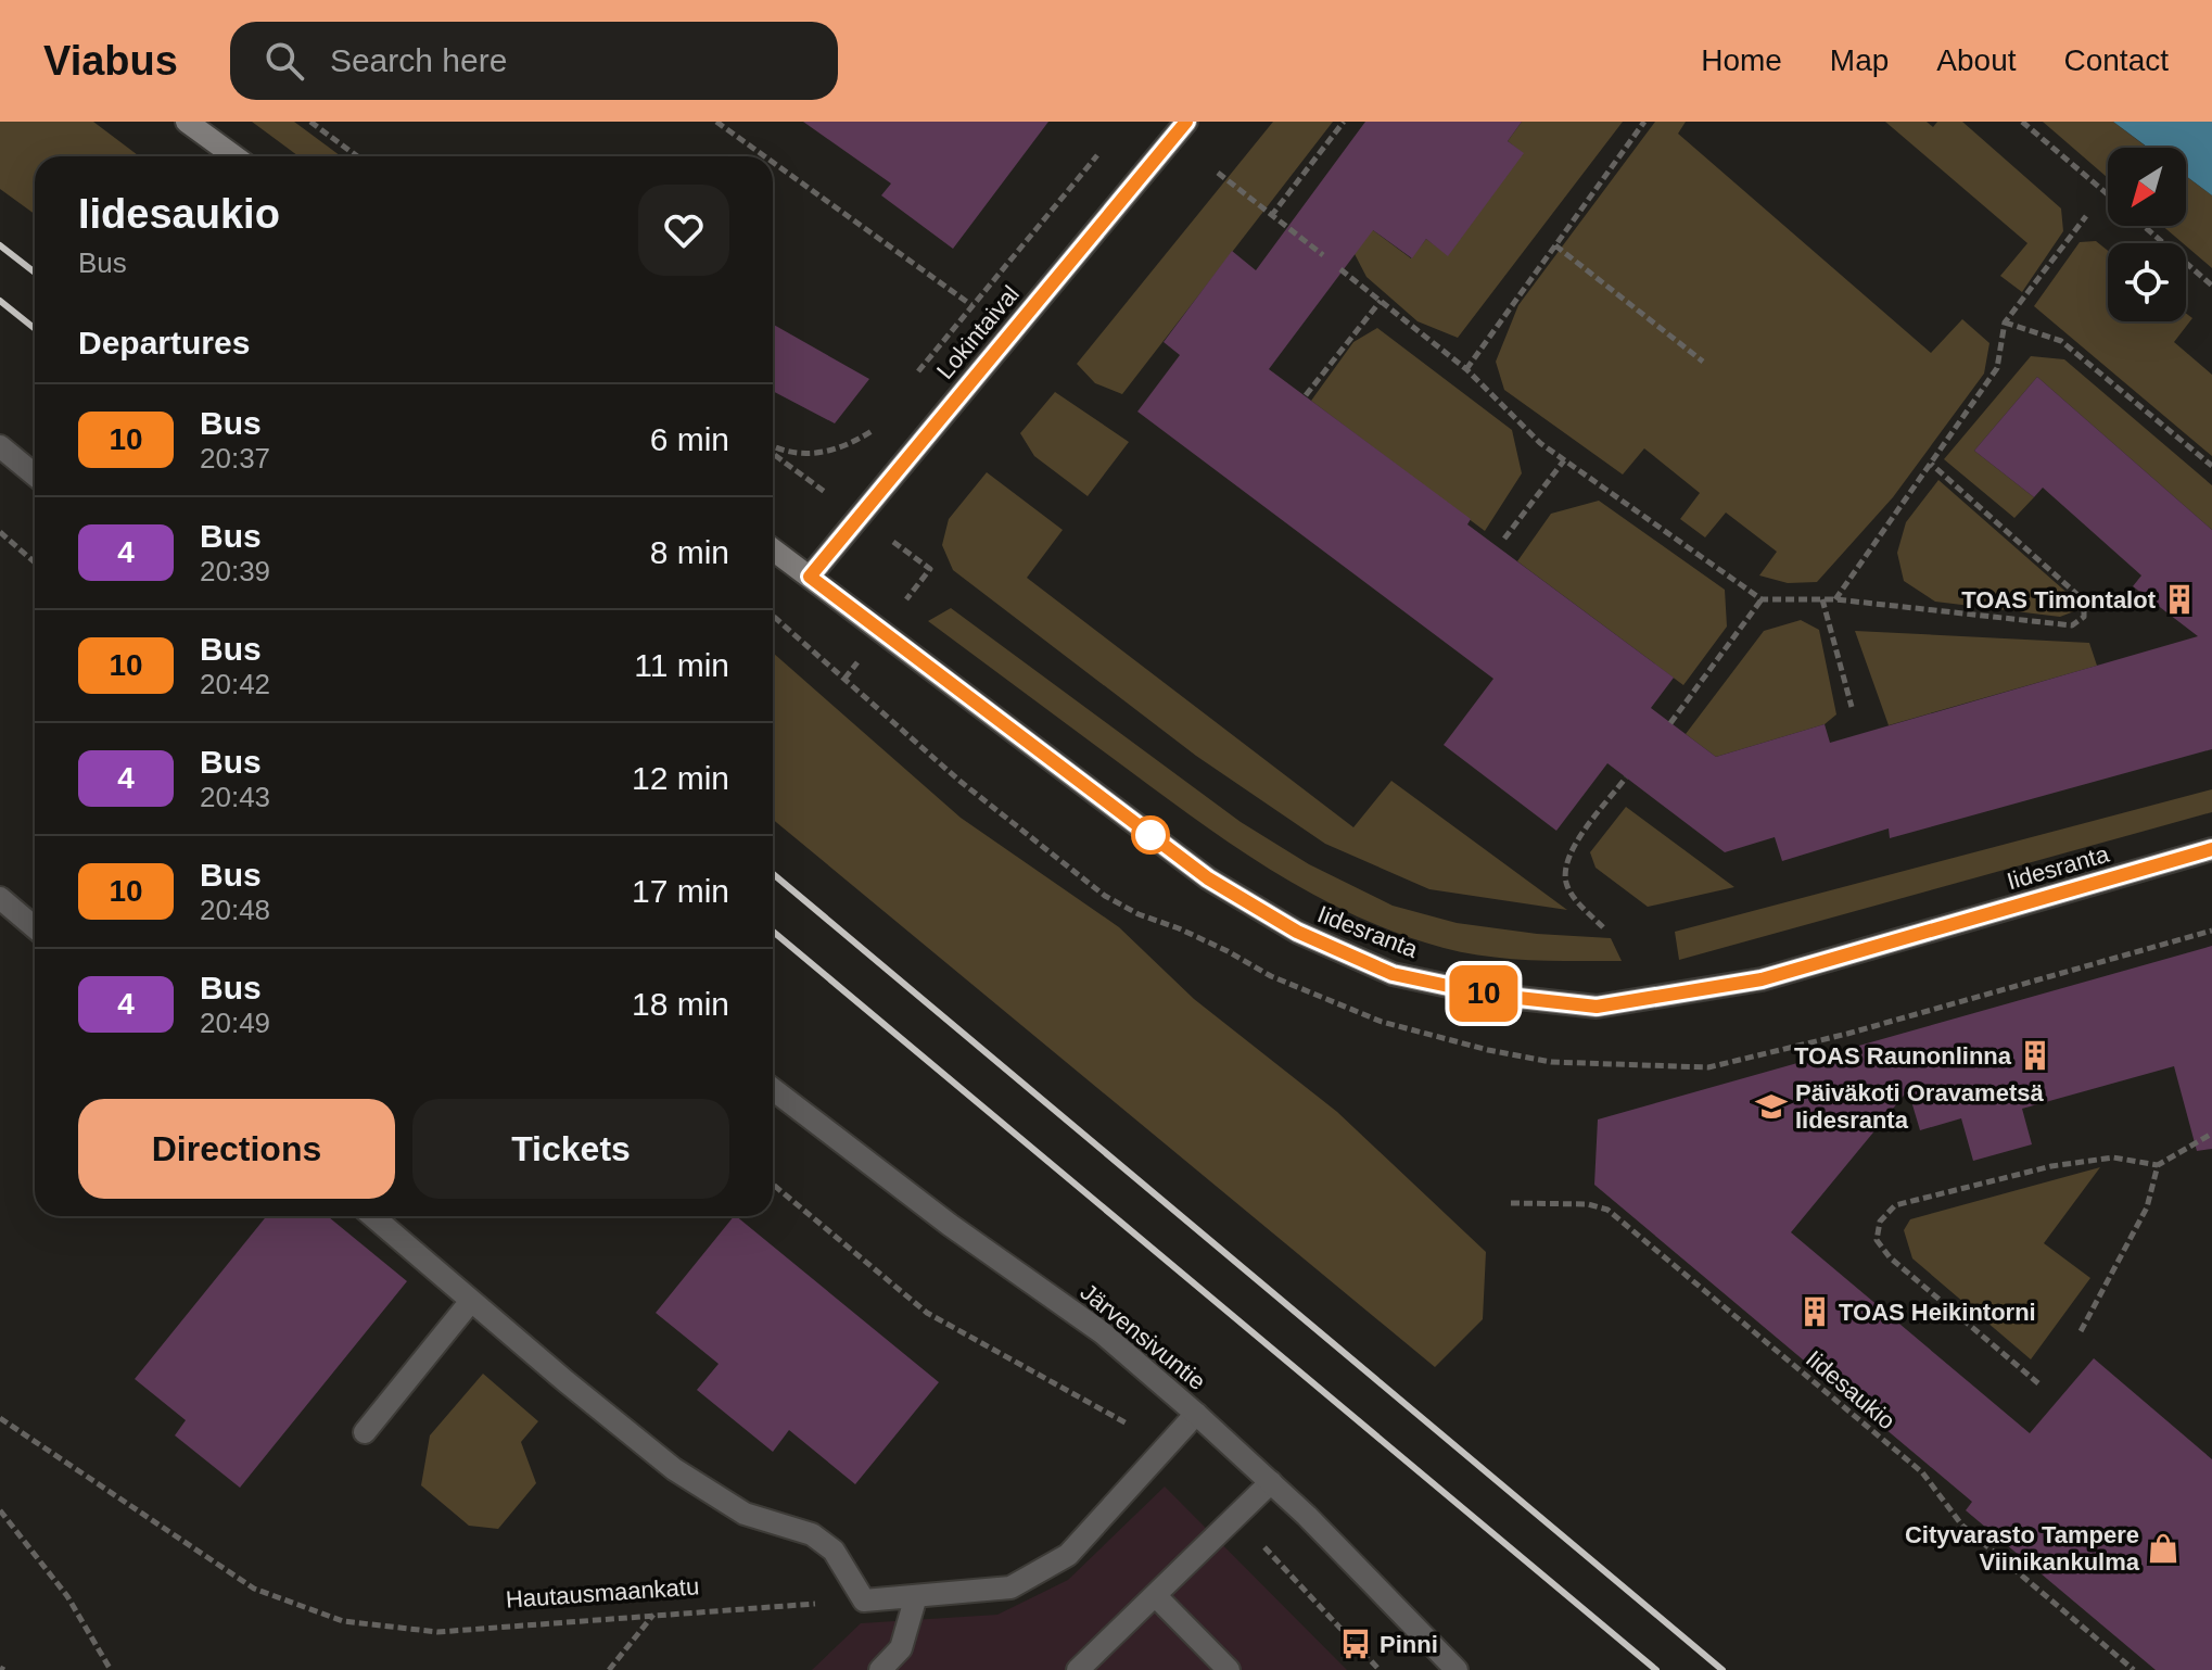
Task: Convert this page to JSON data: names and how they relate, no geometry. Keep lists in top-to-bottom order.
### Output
{
  "streets": {
    "main road": ["Lokintaival", "Iidesranta"],
    "street": ["Järvensivuntie"],
    "path": ["Iidesaukio", "Hautausmaankatu"]
  },
  "crossings": [
    ["Lokintaival", "Iidesranta"]
  ],
  "places": {
    "building": ["TOAS Timontalot", "TOAS Raunonlinna", "TOAS Heikintorni"],
    "school or university": ["Päiväkoti Oravametsä Iidesranta"],
    "shop": ["Cityvarasto Tampere Viinikankulma"],
    "bus stop": ["Pinni"]
  },
  "lines": ["bus line 10"],
  "north": "bottom left",
  "page": {
    "header": "Viabus",
    "search": "Search here",
    "nav": [
      "Home",
      "Map",
      "About",
      "Contact"
    ],
    "on_map": "10",
    "heading": [
      ["Iidesaukio", "Bus"],
      "Departures"
    ],
    "list": [
      {
        "mark": "10",
        "name": "Bus",
        "note": "20:37",
        "value": "6 min"
      },
      {
        "mark": "4",
        "name": "Bus",
        "note": "20:39",
        "value": "8 min"
      },
      {
        "mark": "10",
        "name": "Bus",
        "note": "20:42",
        "value": "11 min"
      },
      {
        "mark": "4",
        "name": "Bus",
        "note": "20:43",
        "value": "12 min"
      },
      {
        "mark": "10",
        "name": "Bus",
        "note": "20:48",
        "value": "17 min"
      },
      {
        "mark": "4",
        "name": "Bus",
        "note": "20:49",
        "value": "18 min"
      }
    ],
    "buttons": ["Directions", "Tickets"]
  }
}
